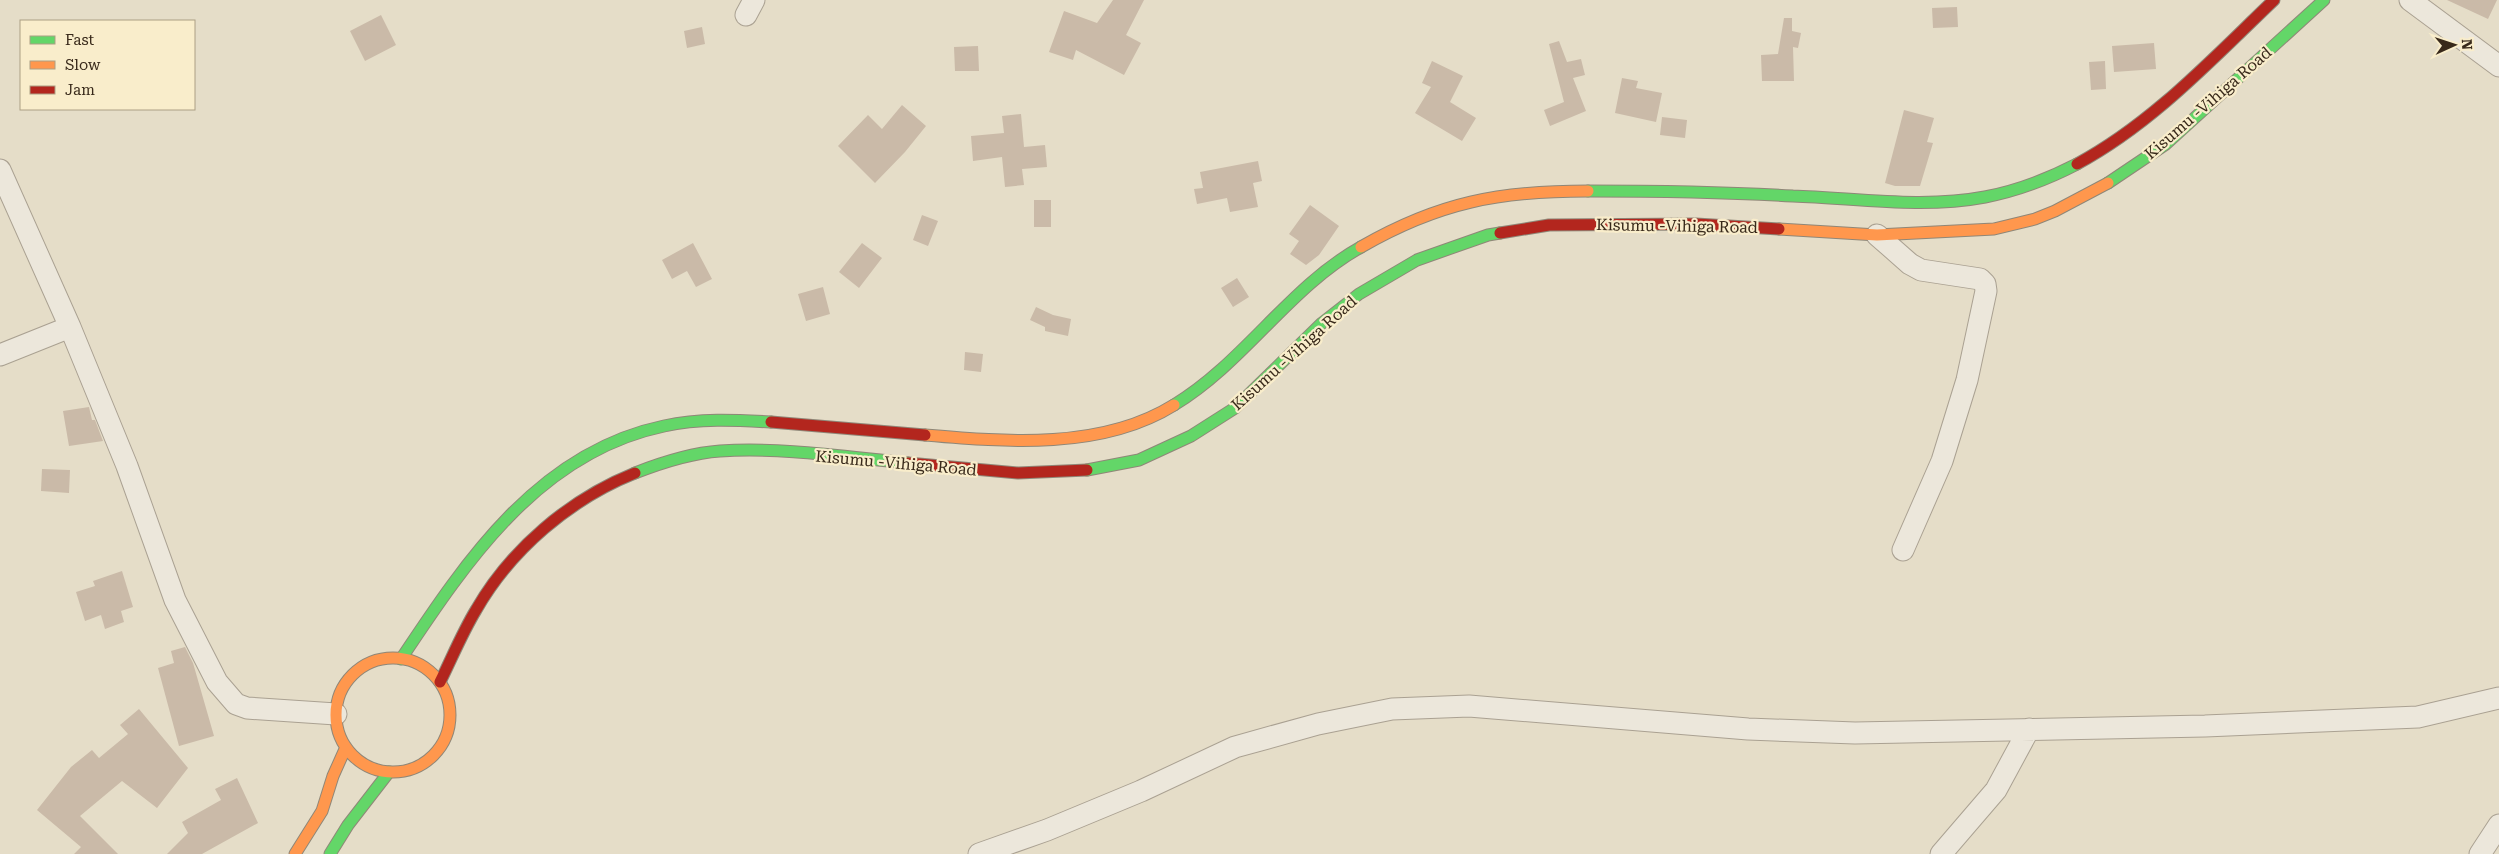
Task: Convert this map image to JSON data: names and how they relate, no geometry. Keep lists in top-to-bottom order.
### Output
{
  "streets": {
    "highway": ["Kisumu -Vihiga Road"]
  },
  "legend": ["Fast", "Slow", "Jam"],
  "north": "right"
}
